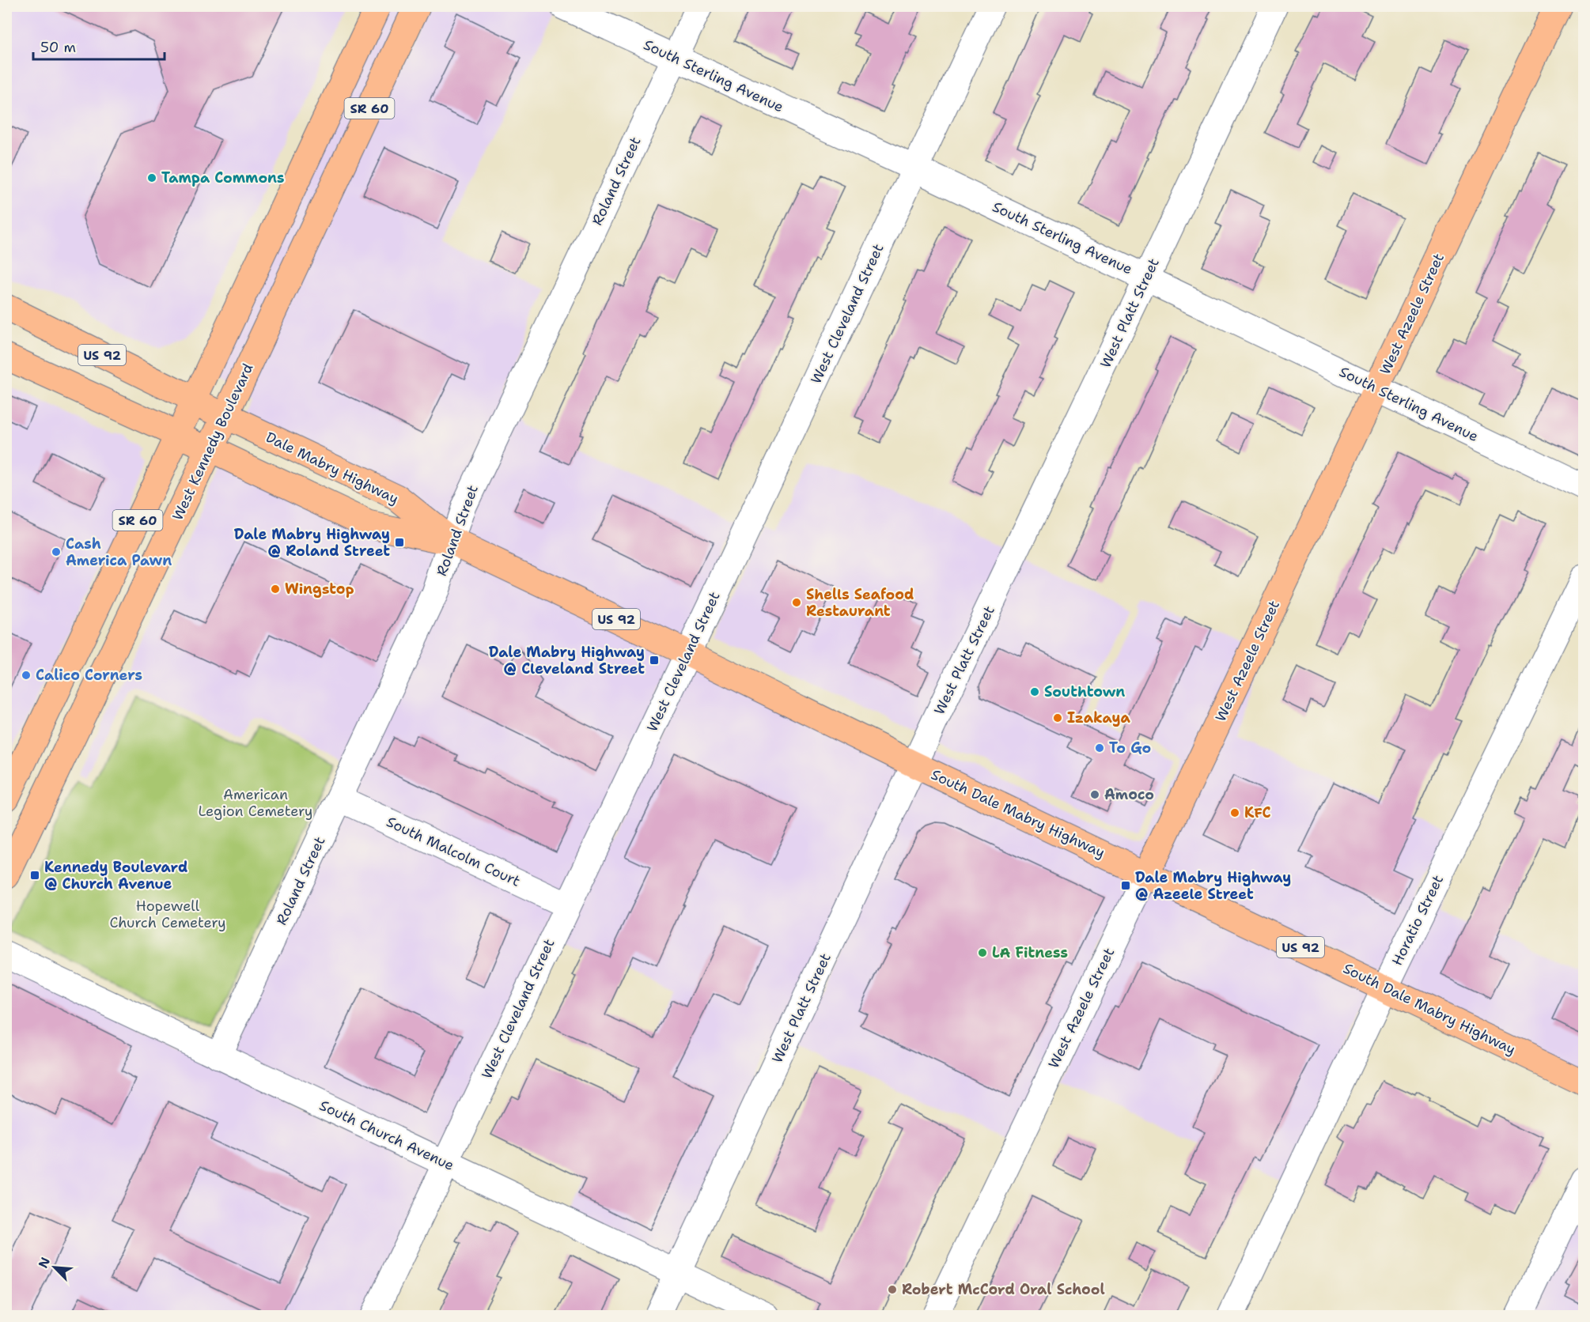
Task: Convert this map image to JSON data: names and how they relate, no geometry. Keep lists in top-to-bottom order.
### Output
{
  "streets": {
    "main road": [
      "SR 60",
      "West Azeele Street",
      "US 92",
      "West Kennedy Boulevard",
      "Dale Mabry Highway",
      "South Dale Mabry Highway"
    ],
    "street": [
      "South Sterling Avenue",
      "Roland Street",
      "West Platt Street",
      "West Cleveland Street",
      "South Malcolm Court",
      "Horatio Street",
      "South Church Avenue"
    ]
  },
  "crossings": [
    ["South Sterling Avenue", "Roland Street"],
    ["South Sterling Avenue", "West Platt Street"],
    ["South Sterling Avenue", "West Cleveland Street"],
    ["South Sterling Avenue", "West Azeele Street"],
    ["SR 60", "US 92"],
    ["SR 60", "Dale Mabry Highway"],
    ["Roland Street", "US 92"],
    ["Roland Street", "Dale Mabry Highway"],
    ["Roland Street", "South Dale Mabry Highway"],
    ["Roland Street", "South Malcolm Court"],
    ["Roland Street", "South Church Avenue"],
    ["West Platt Street", "South Dale Mabry Highway"],
    ["West Platt Street", "South Church Avenue"],
    ["West Cleveland Street", "South Dale Mabry Highway"],
    ["West Cleveland Street", "South Malcolm Court"],
    ["West Cleveland Street", "South Church Avenue"],
    ["West Azeele Street", "South Dale Mabry Highway"],
    ["US 92", "West Kennedy Boulevard"],
    ["US 92", "Dale Mabry Highway"],
    ["US 92", "South Dale Mabry Highway"],
    ["West Kennedy Boulevard", "Dale Mabry Highway"],
    ["Dale Mabry Highway", "South Dale Mabry Highway"],
    ["South Dale Mabry Highway", "Horatio Street"]
  ],
  "parks": ["American Legion Cemetery", "Hopewell Church Cemetery"],
  "places": {
    "other": [
      "Tampa Commons",
      "Cash America Pawn",
      "Wingstop",
      "Shells Seafood Restaurant",
      "Calico Corners",
      "Southtown",
      "Izakaya",
      "To Go",
      "Amoco",
      "KFC",
      "LA Fitness",
      "Robert McCord Oral School"
    ],
    "transit": [
      "Dale Mabry Highway @ Roland Street",
      "Dale Mabry Highway @ Cleveland Street",
      "Kennedy Boulevard @ Church Avenue",
      "Dale Mabry Highway @ Azeele Street"
    ]
  },
  "scale_bar": "50 m",
  "north": "top left"
}
